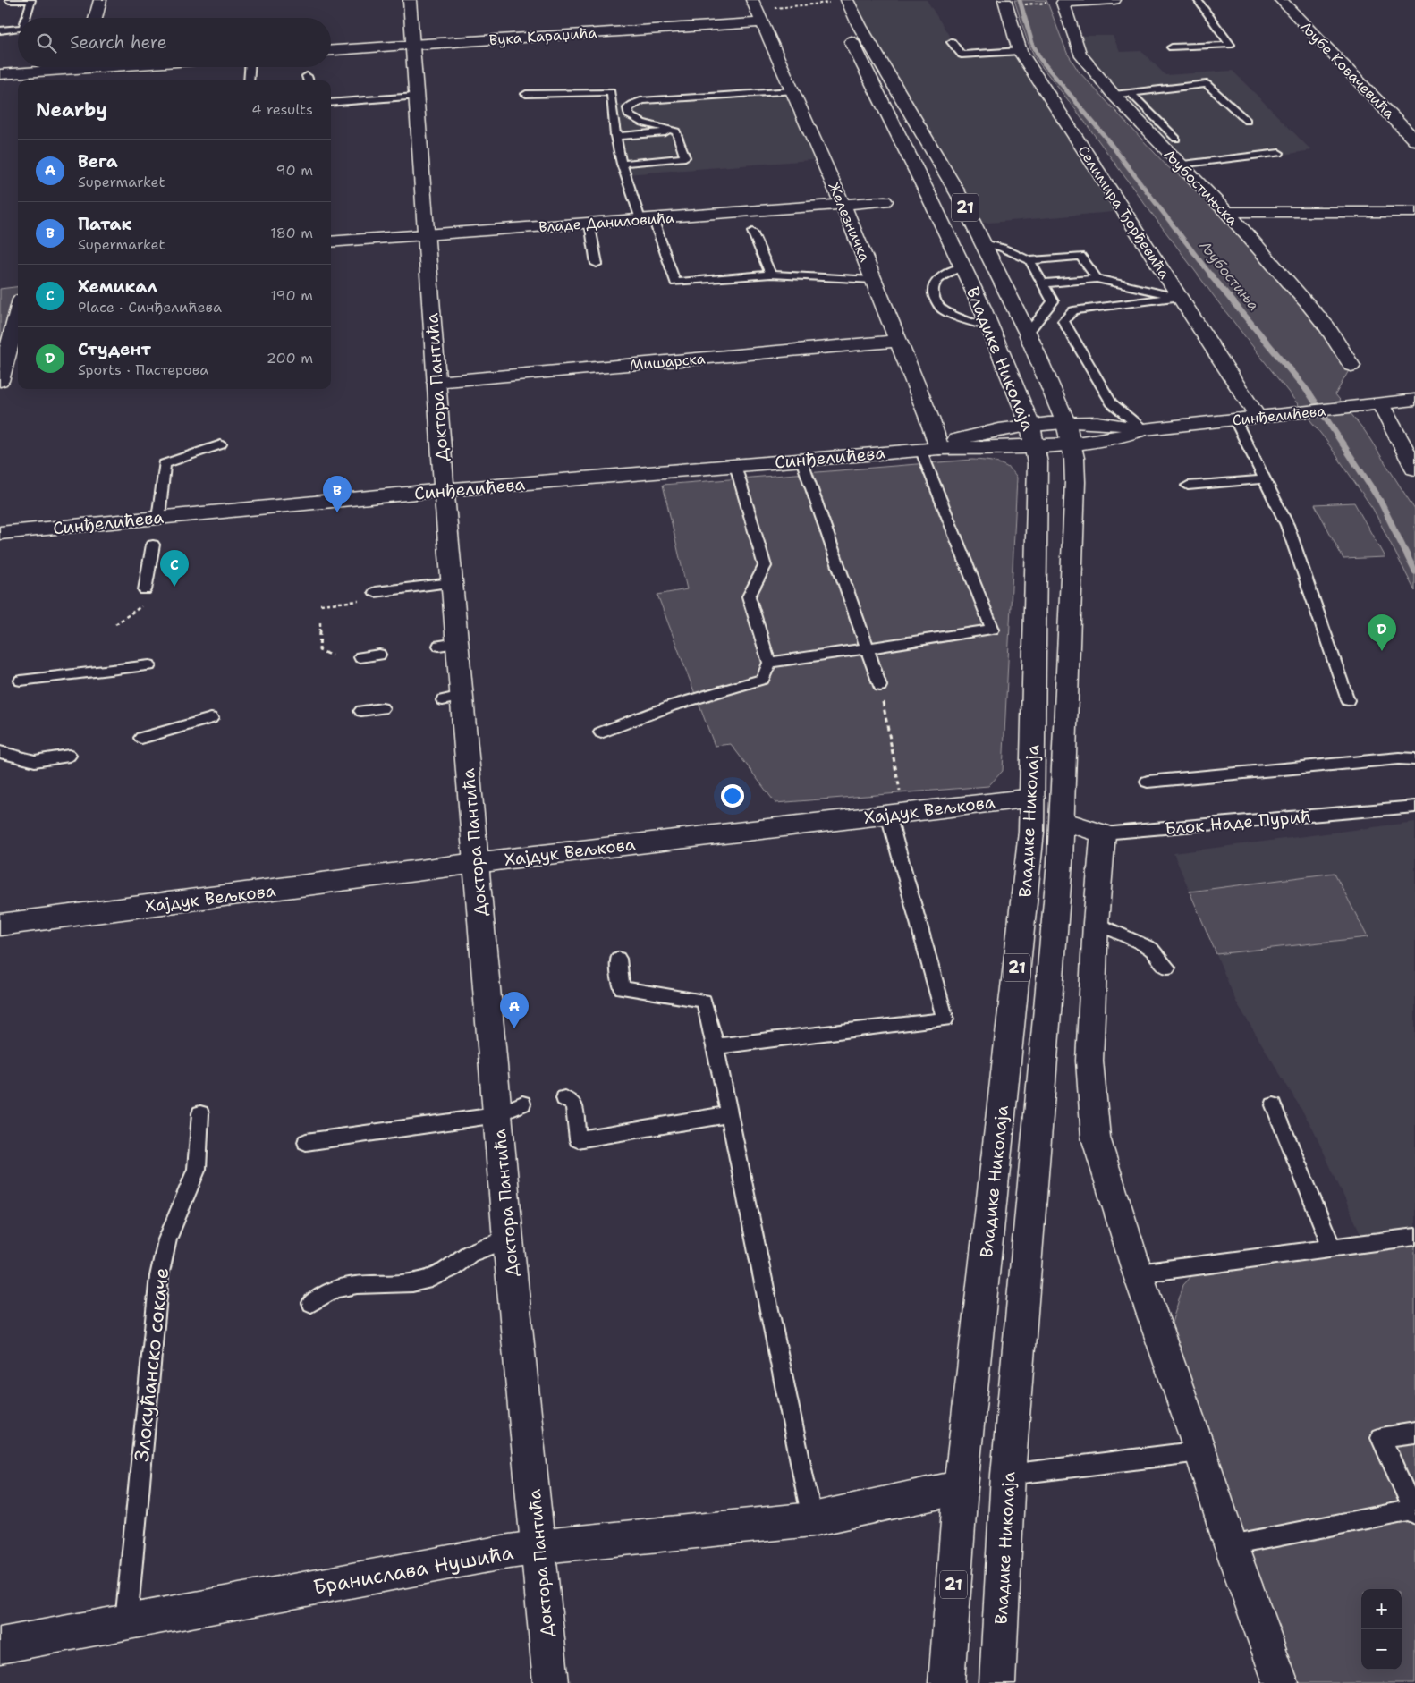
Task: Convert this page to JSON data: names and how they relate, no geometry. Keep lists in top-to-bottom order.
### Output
{
  "streets": {
    "street": [
      "Вука Караџића",
      "Љубе Ковачевића",
      "Љубостињска",
      "21",
      "Селимира Ђорђевића",
      "Владе Даниловића",
      "Железничка",
      "Владике Николаја",
      "Мишарска",
      "Доктора Пантића",
      "Синђелићева",
      "Хајдук Вељкова",
      "Блок Наде Пурић",
      "Бранислава Нушића"
    ],
    "lane": ["Злокућанско сокаче"]
  },
  "crossings": [
    ["Вука Караџића", "Железничка"],
    ["Вука Караџића", "Доктора Пантића"],
    ["21", "Владике Николаја"],
    ["21", "Синђелићева"],
    ["Селимира Ђорђевића", "Синђелићева"],
    ["Владе Даниловића", "Железничка"],
    ["Владе Даниловића", "Доктора Пантића"],
    ["Железничка", "Мишарска"],
    ["Железничка", "Синђелићева"],
    ["Владике Николаја", "Синђелићева"],
    ["Владике Николаја", "Хајдук Вељкова"],
    ["Владике Николаја", "Блок Наде Пурић"],
    ["Владике Николаја", "Бранислава Нушића"],
    ["Мишарска", "Доктора Пантића"],
    ["Доктора Пантића", "Синђелићева"],
    ["Доктора Пантића", "Хајдук Вељкова"],
    ["Доктора Пантића", "Бранислава Нушића"],
    ["Злокућанско сокаче", "Бранислава Нушића"]
  ],
  "water": ["Љубостиња"],
  "page": {
    "search": "Search here",
    "heading": ["Nearby", "4 results"],
    "list": [
      {
        "mark": "A",
        "name": "Вега",
        "note": "Supermarket",
        "value": "90 m"
      },
      {
        "mark": "B",
        "name": "Патак",
        "note": "Supermarket",
        "value": "180 m"
      },
      {
        "mark": "C",
        "name": "Хемикал",
        "note": "Place · Синђелићева",
        "value": "190 m"
      },
      {
        "mark": "D",
        "name": "Студент",
        "note": "Sports · Пастерова",
        "value": "200 m"
      }
    ],
    "pins": [
      "B",
      "C",
      "D",
      "A"
    ],
    "map_buttons": ["+", "−"]
  }
}
